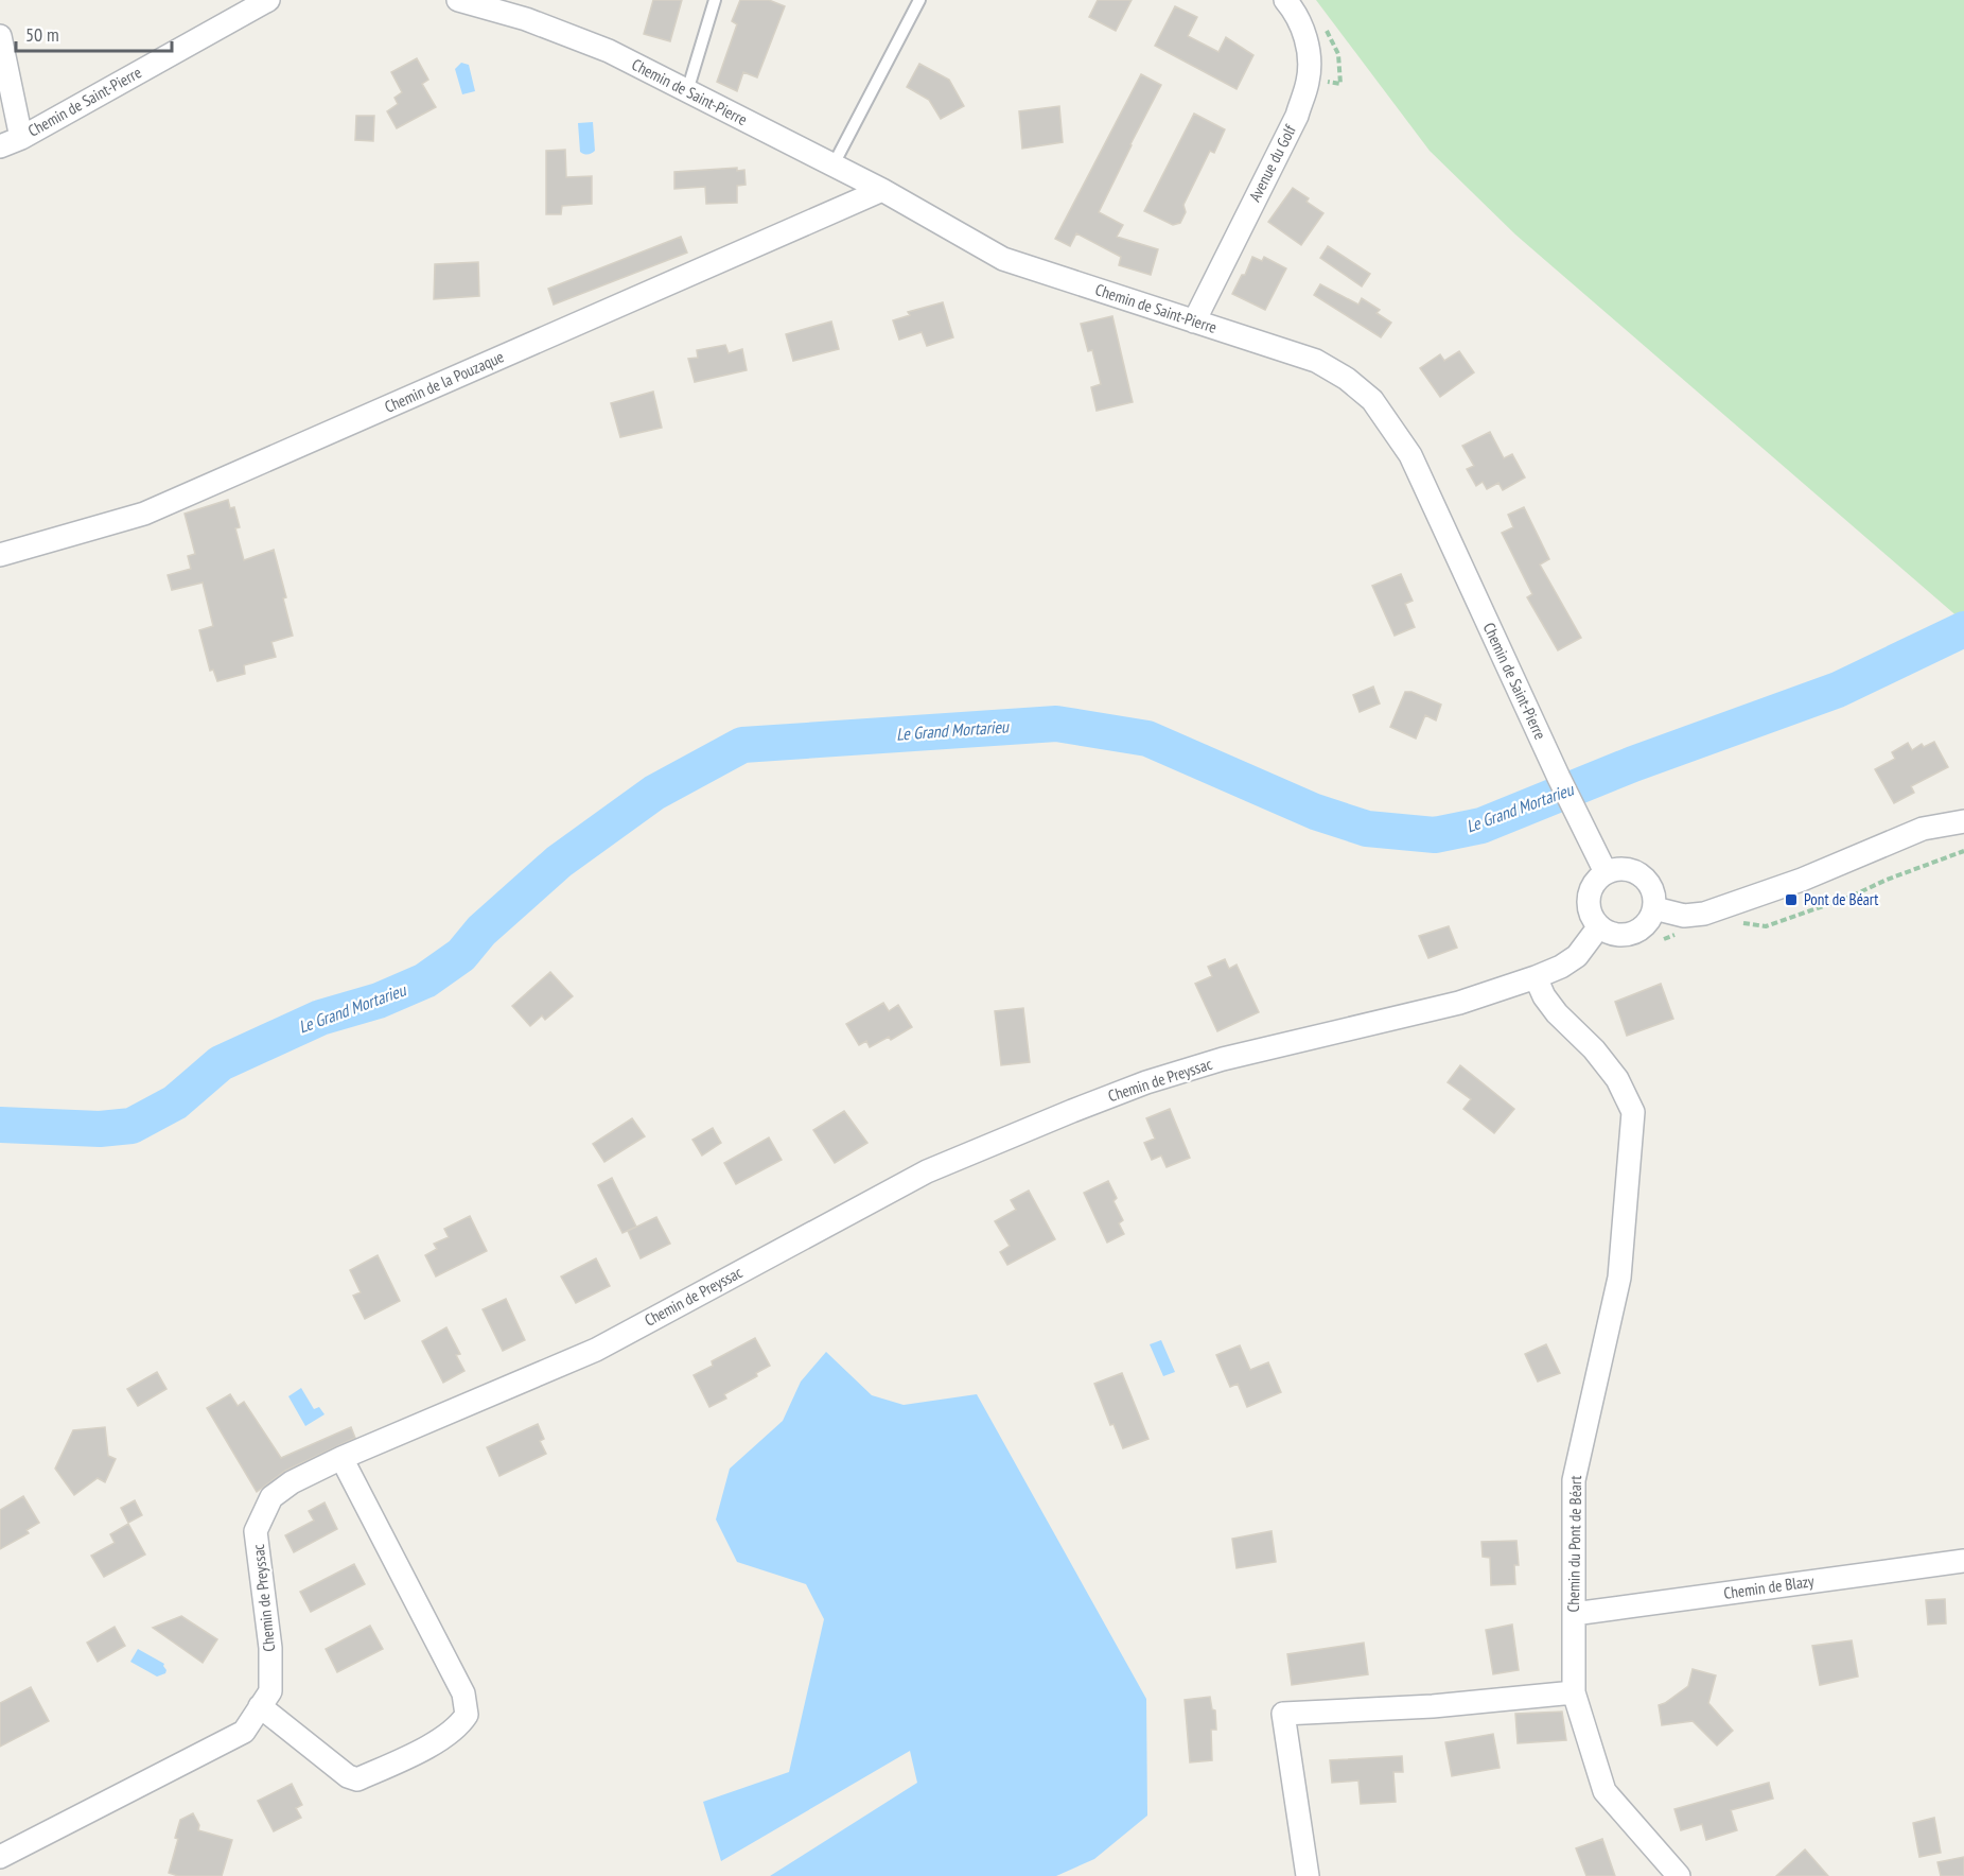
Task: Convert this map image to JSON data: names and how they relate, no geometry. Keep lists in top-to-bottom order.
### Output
{
  "streets": {
    "street": [
      "Chemin de Saint-Pierre",
      "Avenue du Golf",
      "Chemin de la Pouzaque",
      "Chemin de Preyssac",
      "Chemin du Pont de Béart",
      "Chemin de Blazy"
    ]
  },
  "crossings": [
    ["Chemin de Saint-Pierre", "Avenue du Golf"],
    ["Chemin de Saint-Pierre", "Chemin de la Pouzaque"],
    ["Chemin de Saint-Pierre", "Chemin de Preyssac"],
    ["Chemin de Preyssac", "Chemin du Pont de Béart"],
    ["Chemin du Pont de Béart", "Chemin de Blazy"]
  ],
  "water": ["Le Grand Mortarieu"],
  "places": {
    "transit": ["Pont de Béart"]
  },
  "scale_bar": "50 m"
}
